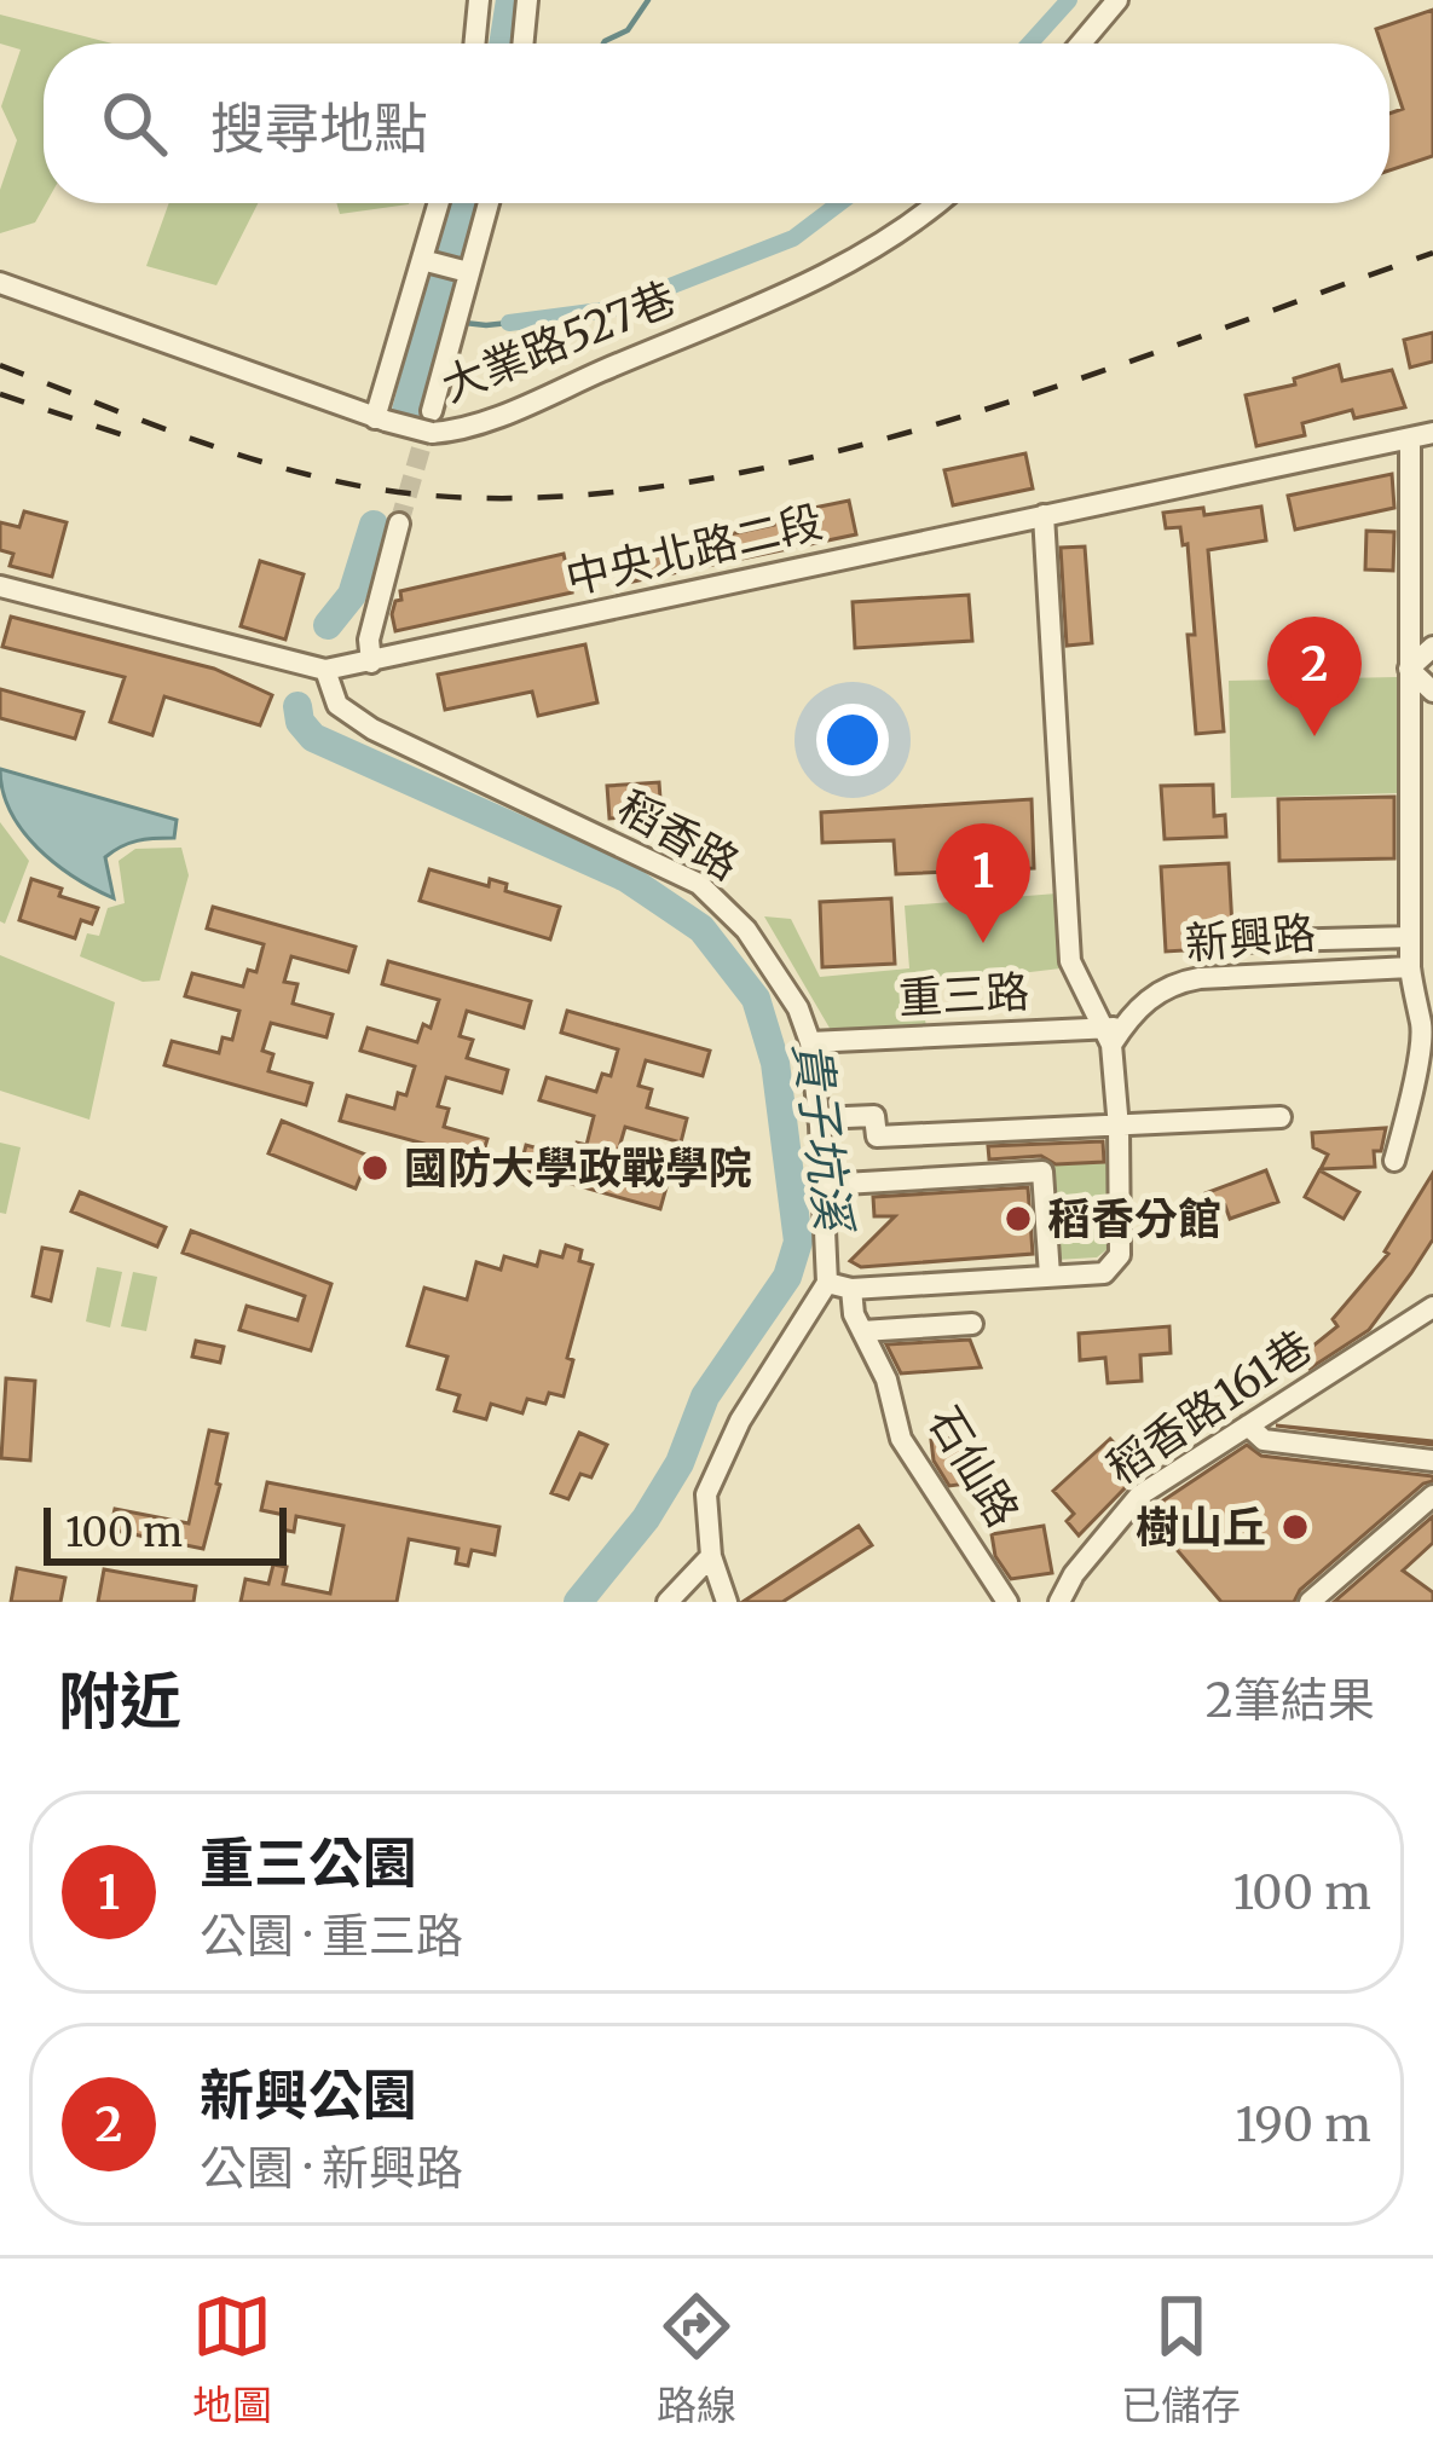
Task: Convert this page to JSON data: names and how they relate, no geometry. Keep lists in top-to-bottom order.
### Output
{
  "streets": {
    "street": [
      "大業路527巷",
      "中央北路二段",
      "稻香路",
      "新興路",
      "重三路",
      "稻香路161巷",
      "石仙路"
    ]
  },
  "crossings": [
    ["中央北路二段", "稻香路"],
    ["稻香路", "重三路"],
    ["新興路", "重三路"]
  ],
  "water": ["貴子坑溪"],
  "places": ["國防大學政戰學院", "稻香分館", "樹山丘"],
  "scale_bar": "100 m",
  "page": {
    "search": "搜尋地點",
    "pins": ["2", "1"],
    "scale": "100 m",
    "heading": ["附近", "2筆結果"],
    "list": [
      {
        "mark": "1",
        "name": "重三公園",
        "note": "公園 · 重三路",
        "value": "100 m"
      },
      {
        "mark": "2",
        "name": "新興公園",
        "note": "公園 · 新興路",
        "value": "190 m"
      }
    ],
    "nav": ["地圖", "路線", "已儲存"]
  }
}
